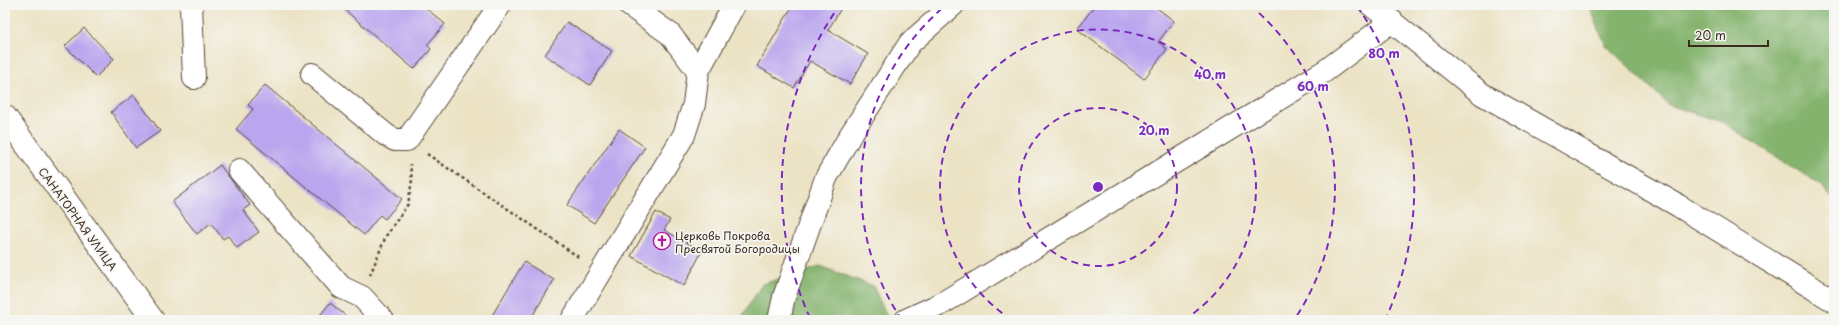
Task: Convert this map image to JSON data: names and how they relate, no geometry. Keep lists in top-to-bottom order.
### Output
{
  "streets": {
    "street": ["САНАТОРНАЯ УЛИЦА"]
  },
  "places": {
    "church": ["Церковь Покрова Пресвятой Богородицы"]
  },
  "scale_bar": "20 m",
  "rings": [
    "80 m",
    "40 m",
    "60 m",
    "20 m"
  ]
}
